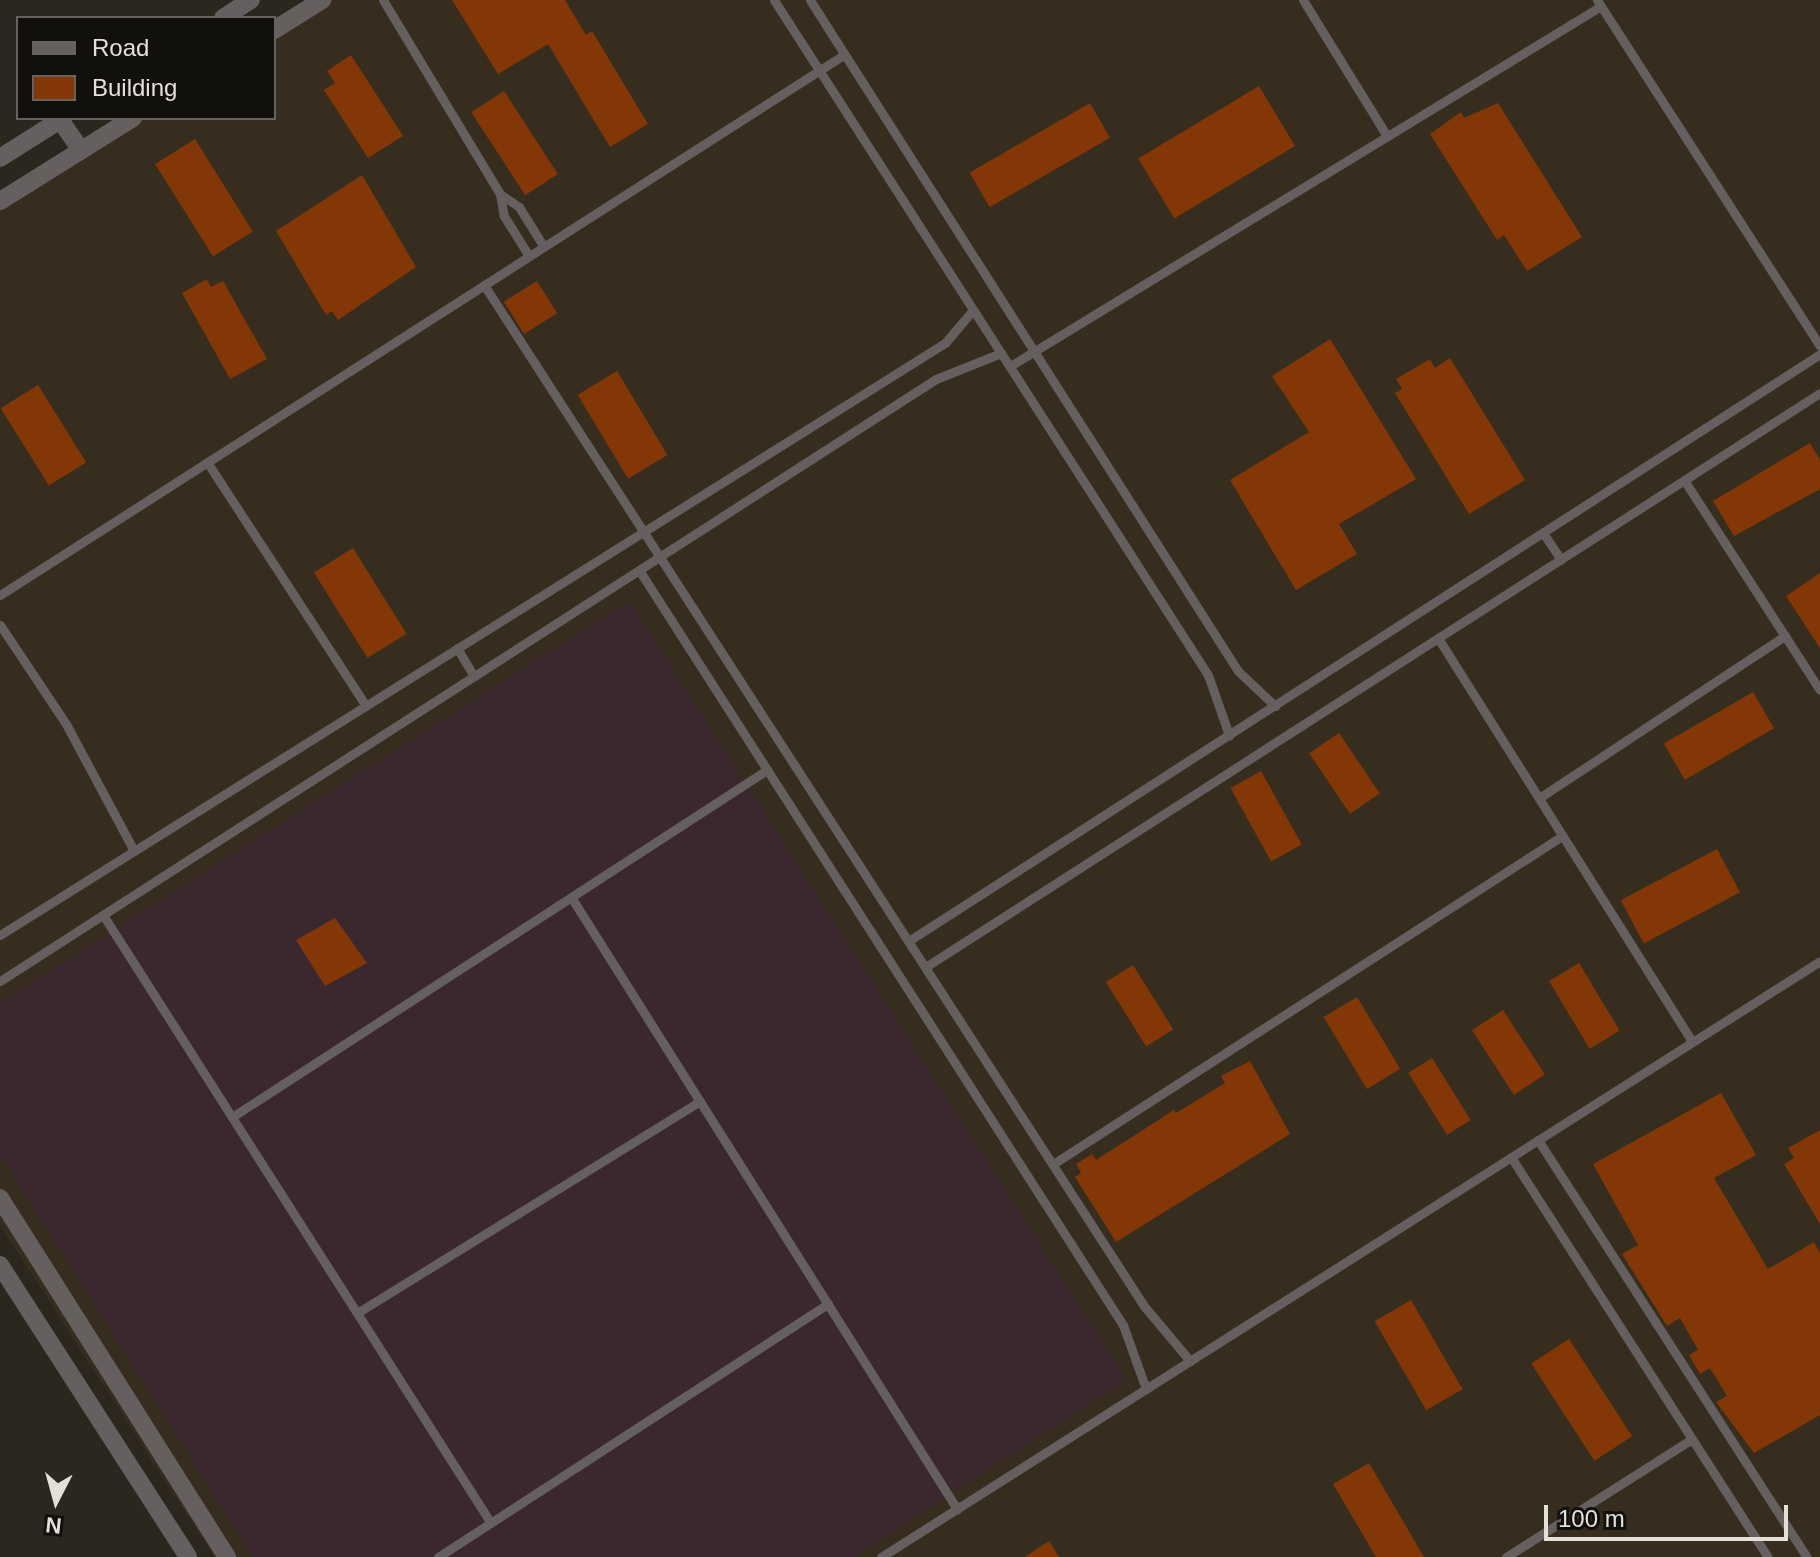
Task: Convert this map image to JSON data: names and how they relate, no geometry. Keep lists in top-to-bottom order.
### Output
{
  "legend": ["Road", "Building"],
  "scale_bar": "100 m",
  "north": "bottom"
}
